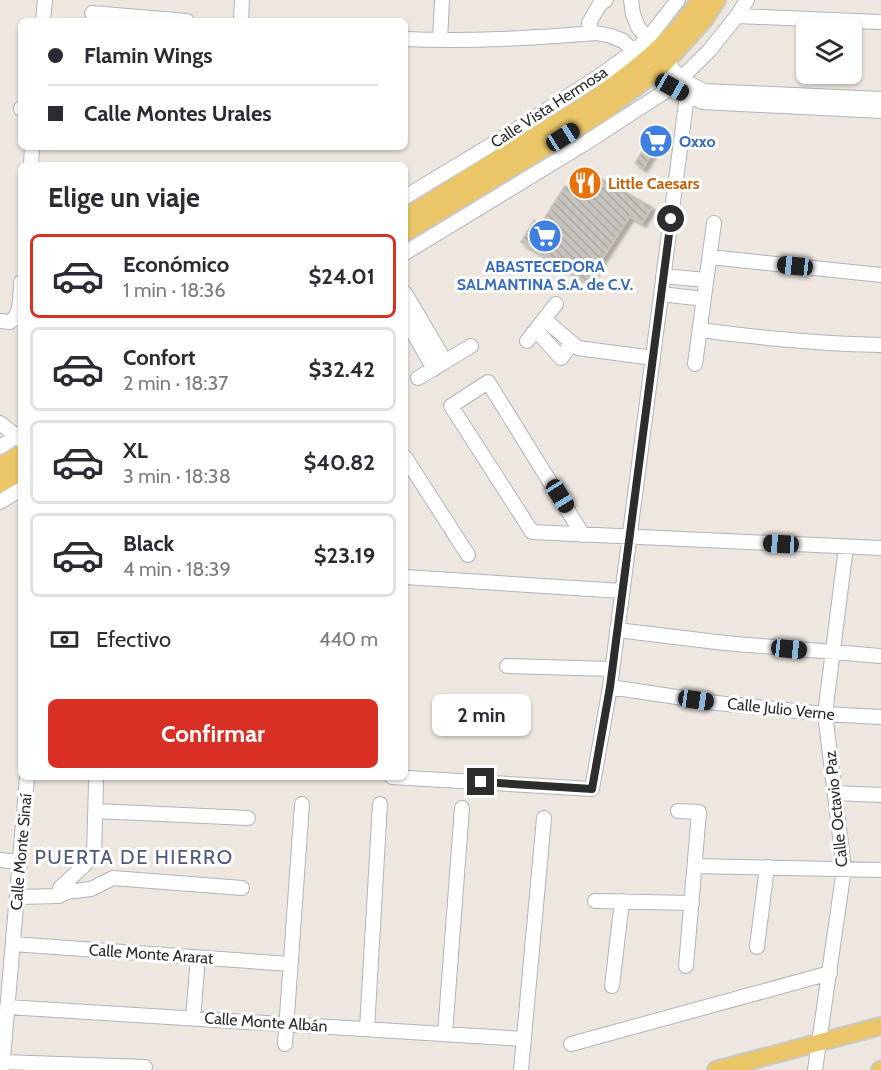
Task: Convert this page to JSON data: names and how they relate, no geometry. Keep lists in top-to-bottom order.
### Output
{
  "streets": {
    "street": [
      "Calle Vista Hermosa",
      "Calle Julio Verne",
      "Calle Octavio Paz",
      "Calle Monte Sinaí",
      "Calle Monte Ararat",
      "Calle Monte Albán"
    ]
  },
  "crossings": [
    ["Calle Julio Verne", "Calle Octavio Paz"],
    ["Calle Monte Sinaí", "Calle Monte Ararat"],
    ["Calle Monte Sinaí", "Calle Monte Albán"]
  ],
  "districts": ["PUERTA DE HIERRO"],
  "places": {
    "supermarket": ["Oxxo", "ABASTECEDORA SALMANTINA S.A. de C.V."],
    "restaurant": ["Little Caesars"]
  },
  "page": {
    "banner": ["Flamin Wings", "Calle Montes Urales"],
    "heading": "Elige un viaje",
    "list": [
      {
        "name": "Económico",
        "note": "1 min · 18:36",
        "value": "$24.01"
      },
      {
        "name": "Confort",
        "note": "2 min · 18:37",
        "value": "$32.42"
      },
      {
        "name": "XL",
        "note": "3 min · 18:38",
        "value": "$40.82"
      },
      {
        "name": "Black",
        "note": "4 min · 18:39",
        "value": "$23.19"
      }
    ],
    "pay": ["Efectivo", "440 m"],
    "buttons": "Confirmar",
    "bubble": "2 min"
  }
}
